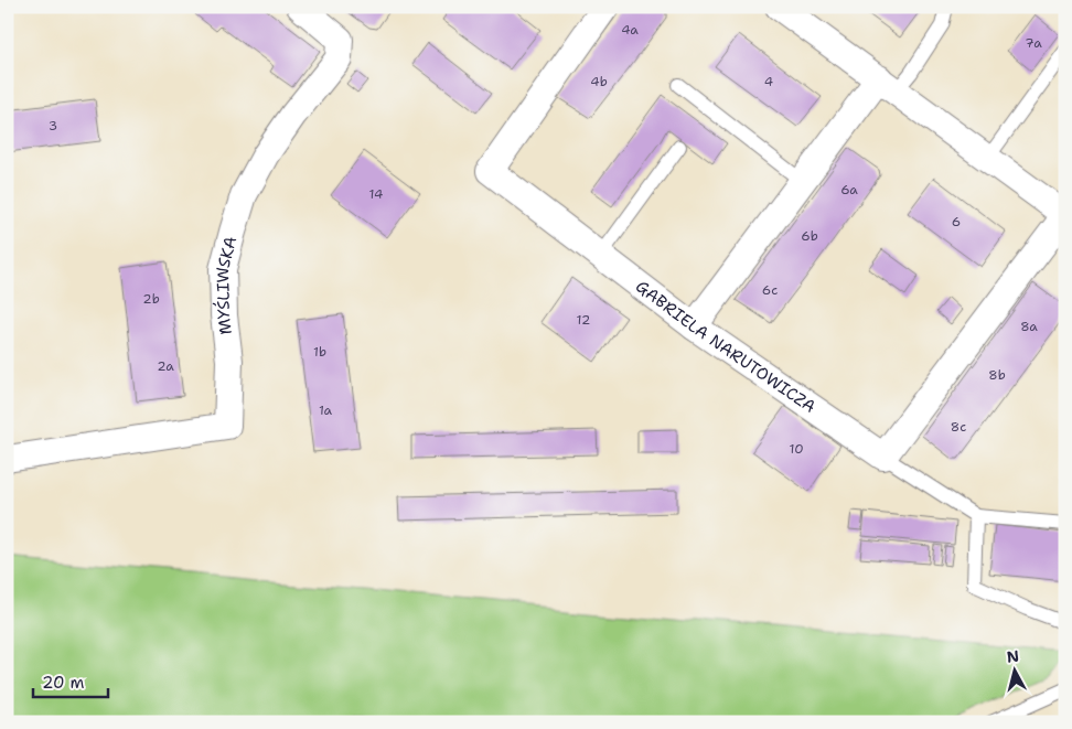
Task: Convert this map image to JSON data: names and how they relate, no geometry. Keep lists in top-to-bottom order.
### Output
{
  "streets": {
    "street": ["MYŚLIWSKA", "GABRIELA NARUTOWICZA"]
  },
  "house_numbers": [
    "4a",
    "7a",
    "4b",
    "4",
    "3",
    "6a",
    "14",
    "6",
    "6b",
    "6c",
    "2b",
    "12",
    "8a",
    "1b",
    "2a",
    "8b",
    "1a",
    "8c",
    "10"
  ],
  "scale_bar": "20 m",
  "north": "top"
}
